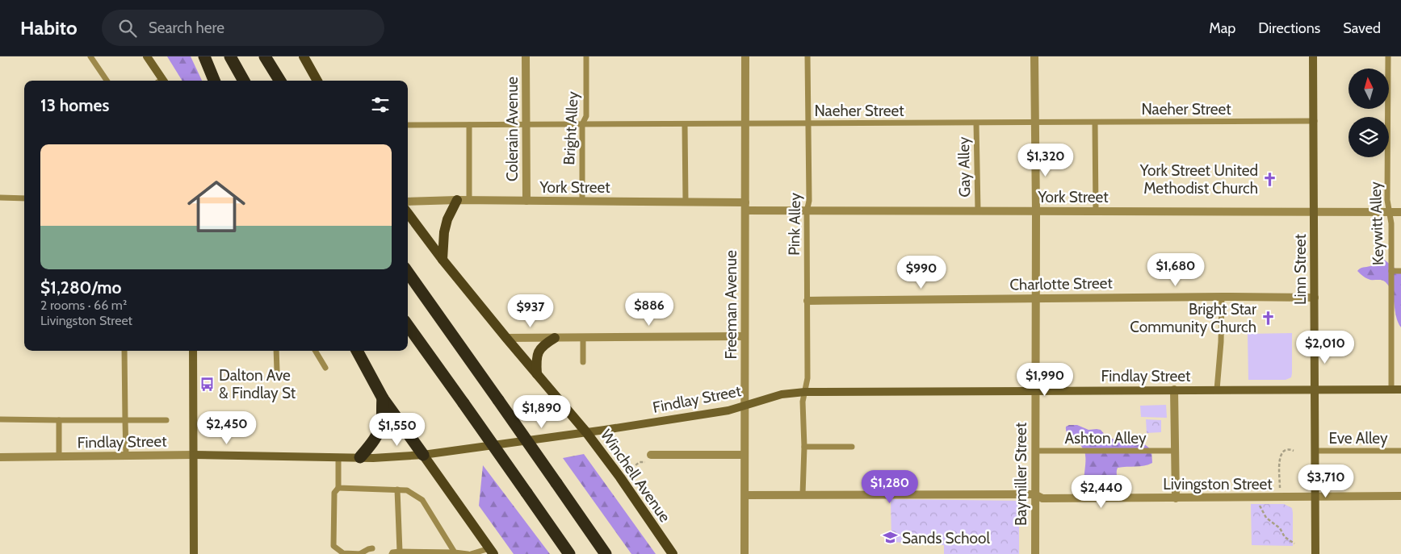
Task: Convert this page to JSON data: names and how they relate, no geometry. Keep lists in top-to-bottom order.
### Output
{
  "streets": {
    "main road": ["Winchell Avenue"],
    "street": [
      "Colerain Avenue",
      "York Street",
      "Linn Street",
      "Charlotte Street",
      "Freeman Avenue",
      "Findlay Street",
      "Baymiller Street",
      "Livingston Street"
    ],
    "lane": [
      "Naeher Street",
      "Bright Alley",
      "Gay Alley",
      "Keywitt Alley",
      "Pink Alley",
      "Ashton Alley",
      "Eve Alley"
    ]
  },
  "crossings": [
    ["Naeher Street", "Bright Alley"],
    ["Naeher Street", "Colerain Avenue"],
    ["Naeher Street", "Gay Alley"],
    ["Naeher Street", "Pink Alley"],
    ["Naeher Street", "Linn Street"],
    ["Naeher Street", "Freeman Avenue"],
    ["Naeher Street", "Baymiller Street"],
    ["Bright Alley", "York Street"],
    ["Colerain Avenue", "York Street"],
    ["Gay Alley", "York Street"],
    ["York Street", "Keywitt Alley"],
    ["York Street", "Pink Alley"],
    ["York Street", "Linn Street"],
    ["York Street", "Freeman Avenue"],
    ["York Street", "Baymiller Street"],
    ["Keywitt Alley", "Findlay Street"],
    ["Pink Alley", "Charlotte Street"],
    ["Pink Alley", "Findlay Street"],
    ["Pink Alley", "Livingston Street"],
    ["Linn Street", "Charlotte Street"],
    ["Linn Street", "Findlay Street"],
    ["Linn Street", "Eve Alley"],
    ["Linn Street", "Livingston Street"],
    ["Charlotte Street", "Baymiller Street"],
    ["Freeman Avenue", "Findlay Street"],
    ["Freeman Avenue", "Livingston Street"],
    ["Findlay Street", "Baymiller Street"],
    ["Findlay Street", "Winchell Avenue"],
    ["Ashton Alley", "Baymiller Street"],
    ["Baymiller Street", "Livingston Street"]
  ],
  "places": {
    "church": ["York Street United Methodist Church", "Bright Star Community Church"],
    "bus stop": ["Dalton Ave & Findlay St"],
    "school or university": ["Sands School"]
  },
  "north": "top",
  "page": {
    "header": "Habito",
    "search": "Search here",
    "nav": ["Map", "Directions", "Saved"],
    "heading": "13 homes",
    "list": [
      {
        "name": "$1,280/mo",
        "note": "2 rooms · 66 m² · Livingston Street"
      }
    ],
    "price": [
      "$1,320",
      "$1,680",
      "$990",
      "$886",
      "$937",
      "$2,010",
      "$1,990",
      "$1,890",
      "$2,450",
      "$1,550",
      "$3,710",
      "$1,280",
      "$2,440"
    ]
  }
}
